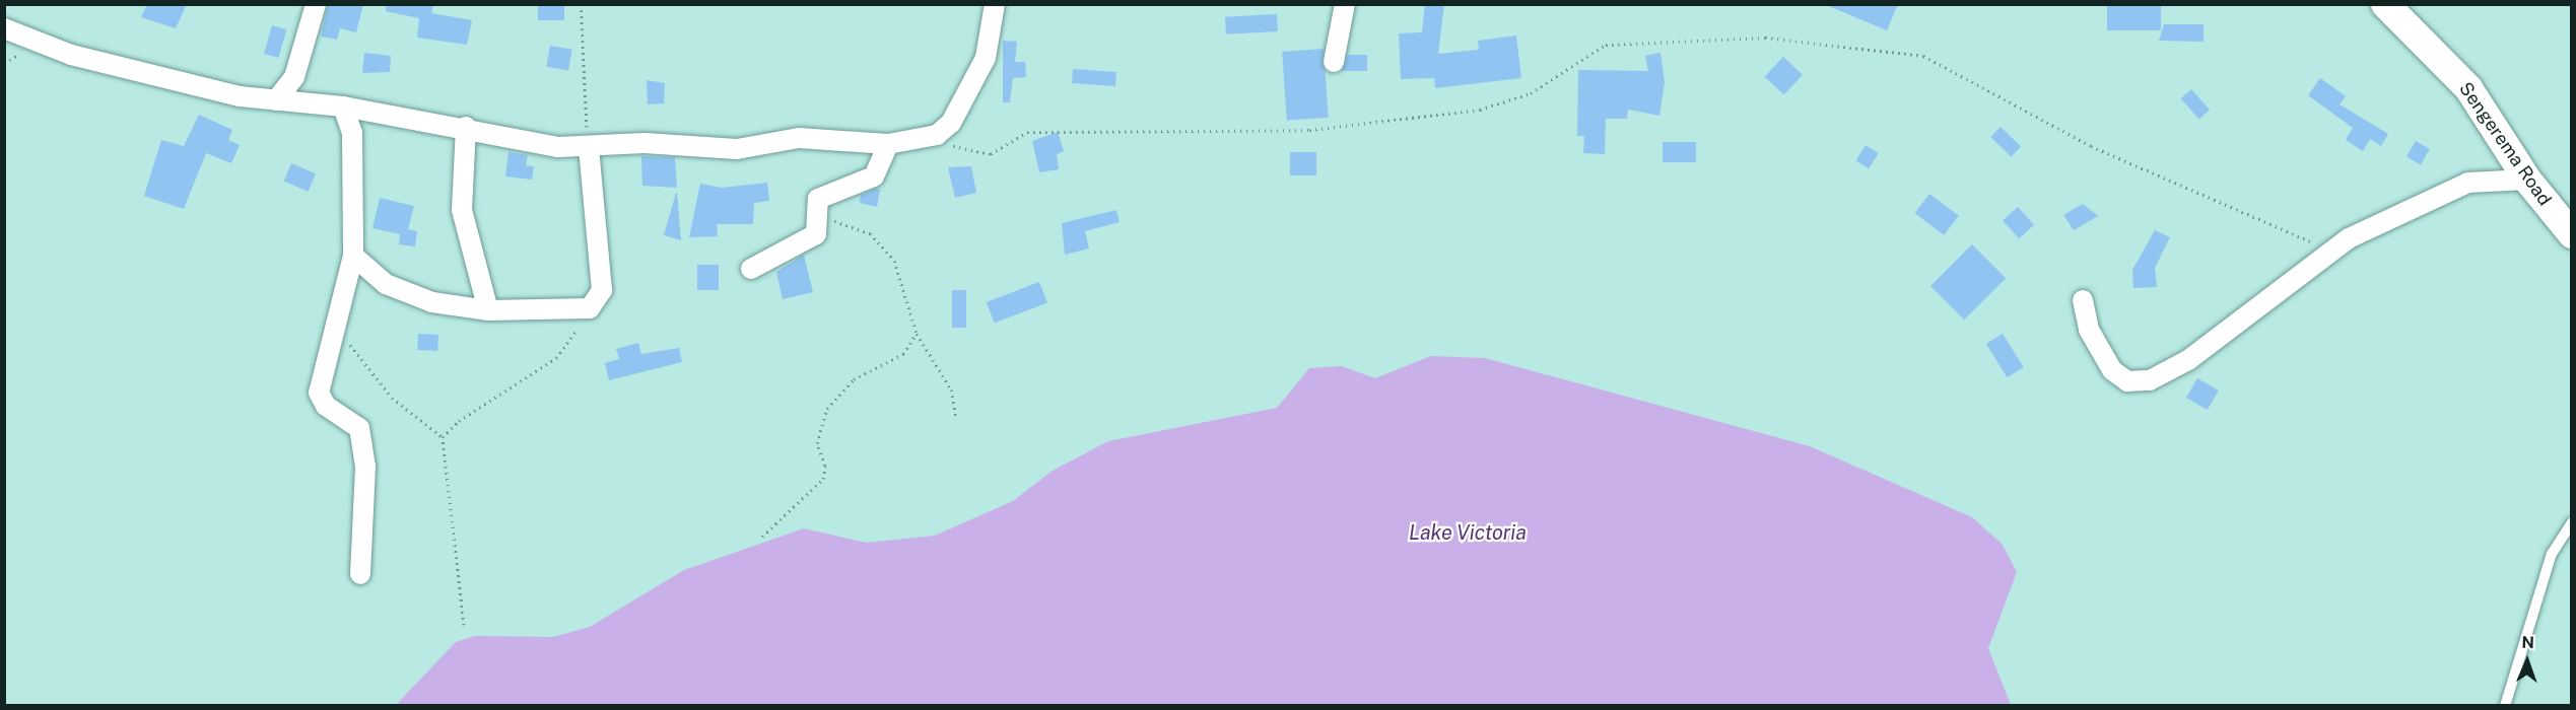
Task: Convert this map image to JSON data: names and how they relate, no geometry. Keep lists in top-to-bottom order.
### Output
{
  "streets": {
    "main road": ["Sengerema Road"]
  },
  "water": ["Lake Victoria"],
  "north": "top"
}
